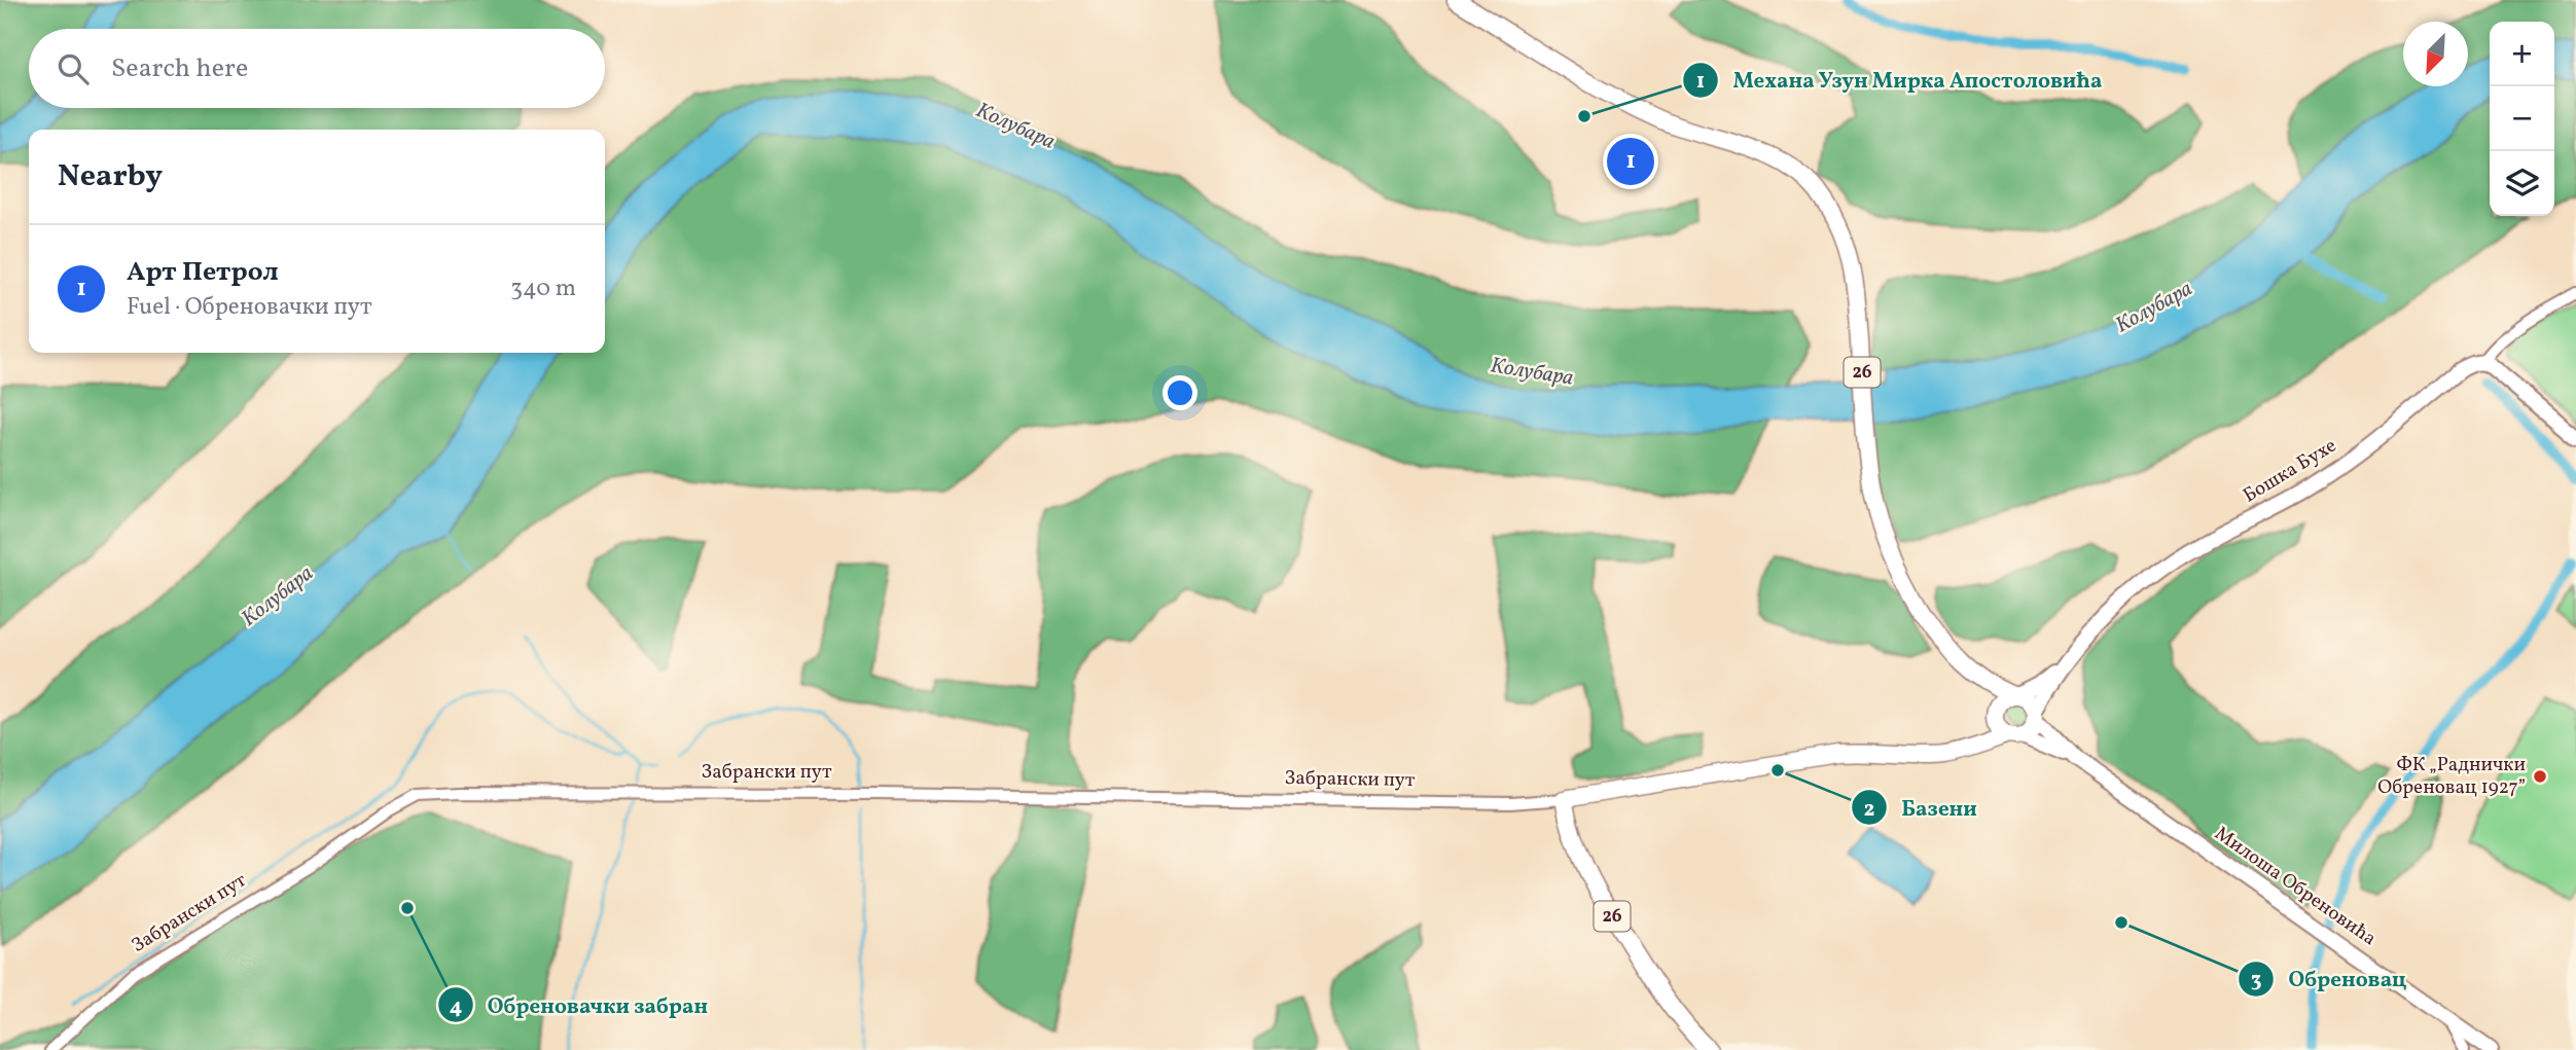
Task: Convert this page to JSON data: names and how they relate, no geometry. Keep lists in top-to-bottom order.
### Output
{
  "streets": {
    "main road": ["26", "Бошка Бухе", "Милоша Обреновића"],
    "street": ["Забрански пут"]
  },
  "crossings": [
    ["26", "Бошка Бухе"],
    ["26", "Забрански пут"],
    ["26", "Милоша Обреновића"],
    ["Бошка Бухе", "Милоша Обреновића"]
  ],
  "water": ["Колубара"],
  "places": [
    "Механа Узун Мирка Апостоловића",
    "Базени",
    "ФК „Раднички Обреновац 1927”",
    "Обреновачки забран",
    "Обреновац"
  ],
  "north": "bottom left",
  "page": {
    "map_buttons": ["+", "−"],
    "search": "Search here",
    "heading": "Nearby",
    "pins": "1",
    "list": [
      {
        "mark": "1",
        "name": "Арт Петрол",
        "note": "Fuel · Обреновачки пут",
        "value": "340 m"
      }
    ]
  }
}
